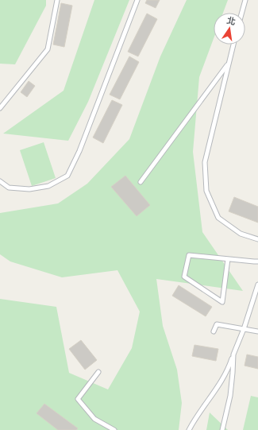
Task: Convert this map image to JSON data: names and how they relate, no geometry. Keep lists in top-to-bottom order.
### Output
{
  "north": "top"
}
